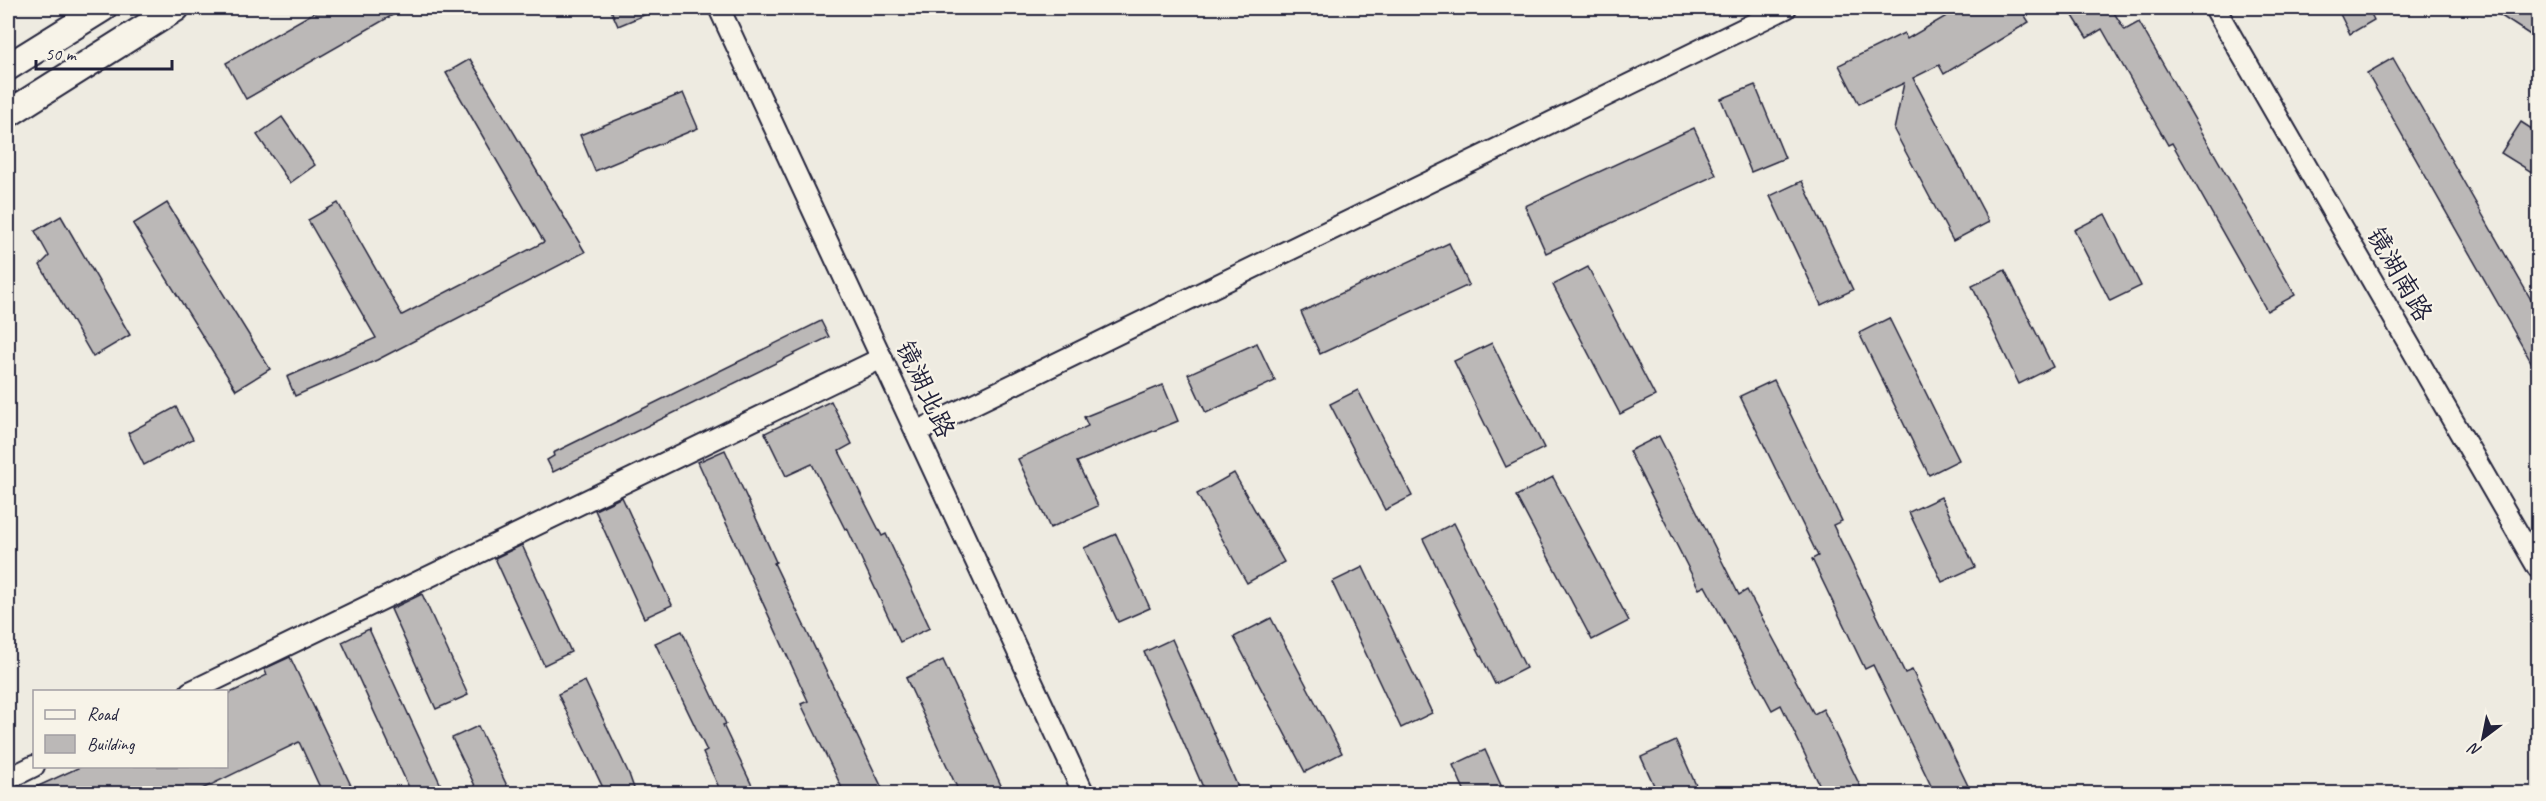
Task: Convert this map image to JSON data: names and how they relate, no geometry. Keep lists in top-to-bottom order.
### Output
{
  "streets": {
    "street": ["镜湖南路", "镜湖北路"]
  },
  "legend": ["Road", "Building"],
  "scale_bar": "50 m",
  "north": "bottom left"
}
